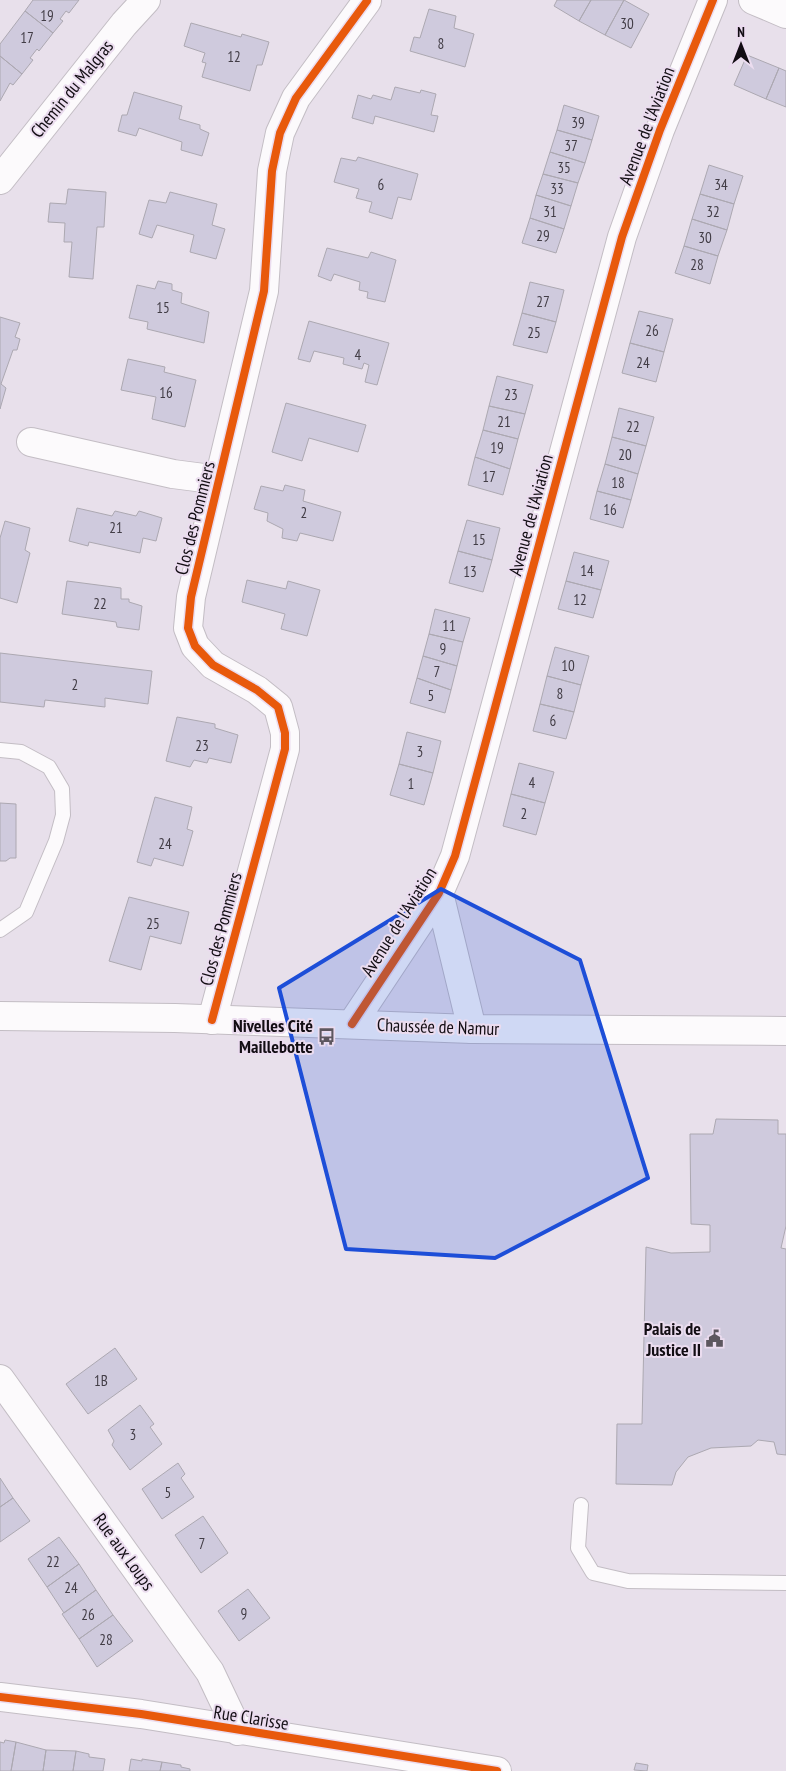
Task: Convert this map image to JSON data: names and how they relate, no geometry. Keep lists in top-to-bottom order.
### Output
{
  "streets": {
    "street": [
      "Chemin du Malgras",
      "Avenue de l'Aviation",
      "Clos des Pommiers",
      "Chaussée de Namur",
      "Rue aux Loups",
      "Rue Clarisse"
    ]
  },
  "crossings": [
    ["Avenue de l'Aviation", "Chaussée de Namur"],
    ["Clos des Pommiers", "Chaussée de Namur"],
    ["Rue aux Loups", "Rue Clarisse"]
  ],
  "places": {
    "bus stop": ["Nivelles Cité Maillebotte"],
    "public building": ["Palais de Justice II"]
  },
  "house_numbers": [
    "19",
    "30",
    "17",
    "8",
    "12",
    "39",
    "37",
    "35",
    "6",
    "34",
    "33",
    "31",
    "32",
    "29",
    "30",
    "28",
    "27",
    "15",
    "26",
    "25",
    "4",
    "24",
    "16",
    "23",
    "21",
    "22",
    "19",
    "20",
    "17",
    "18",
    "16",
    "2",
    "21",
    "15",
    "14",
    "13",
    "12",
    "22",
    "11",
    "9",
    "10",
    "7",
    "2",
    "8",
    "5",
    "6",
    "23",
    "3",
    "4",
    "1",
    "2",
    "24",
    "25",
    "1B",
    "3",
    "5",
    "7",
    "22",
    "24",
    "9",
    "26",
    "28"
  ],
  "north": "top"
}
